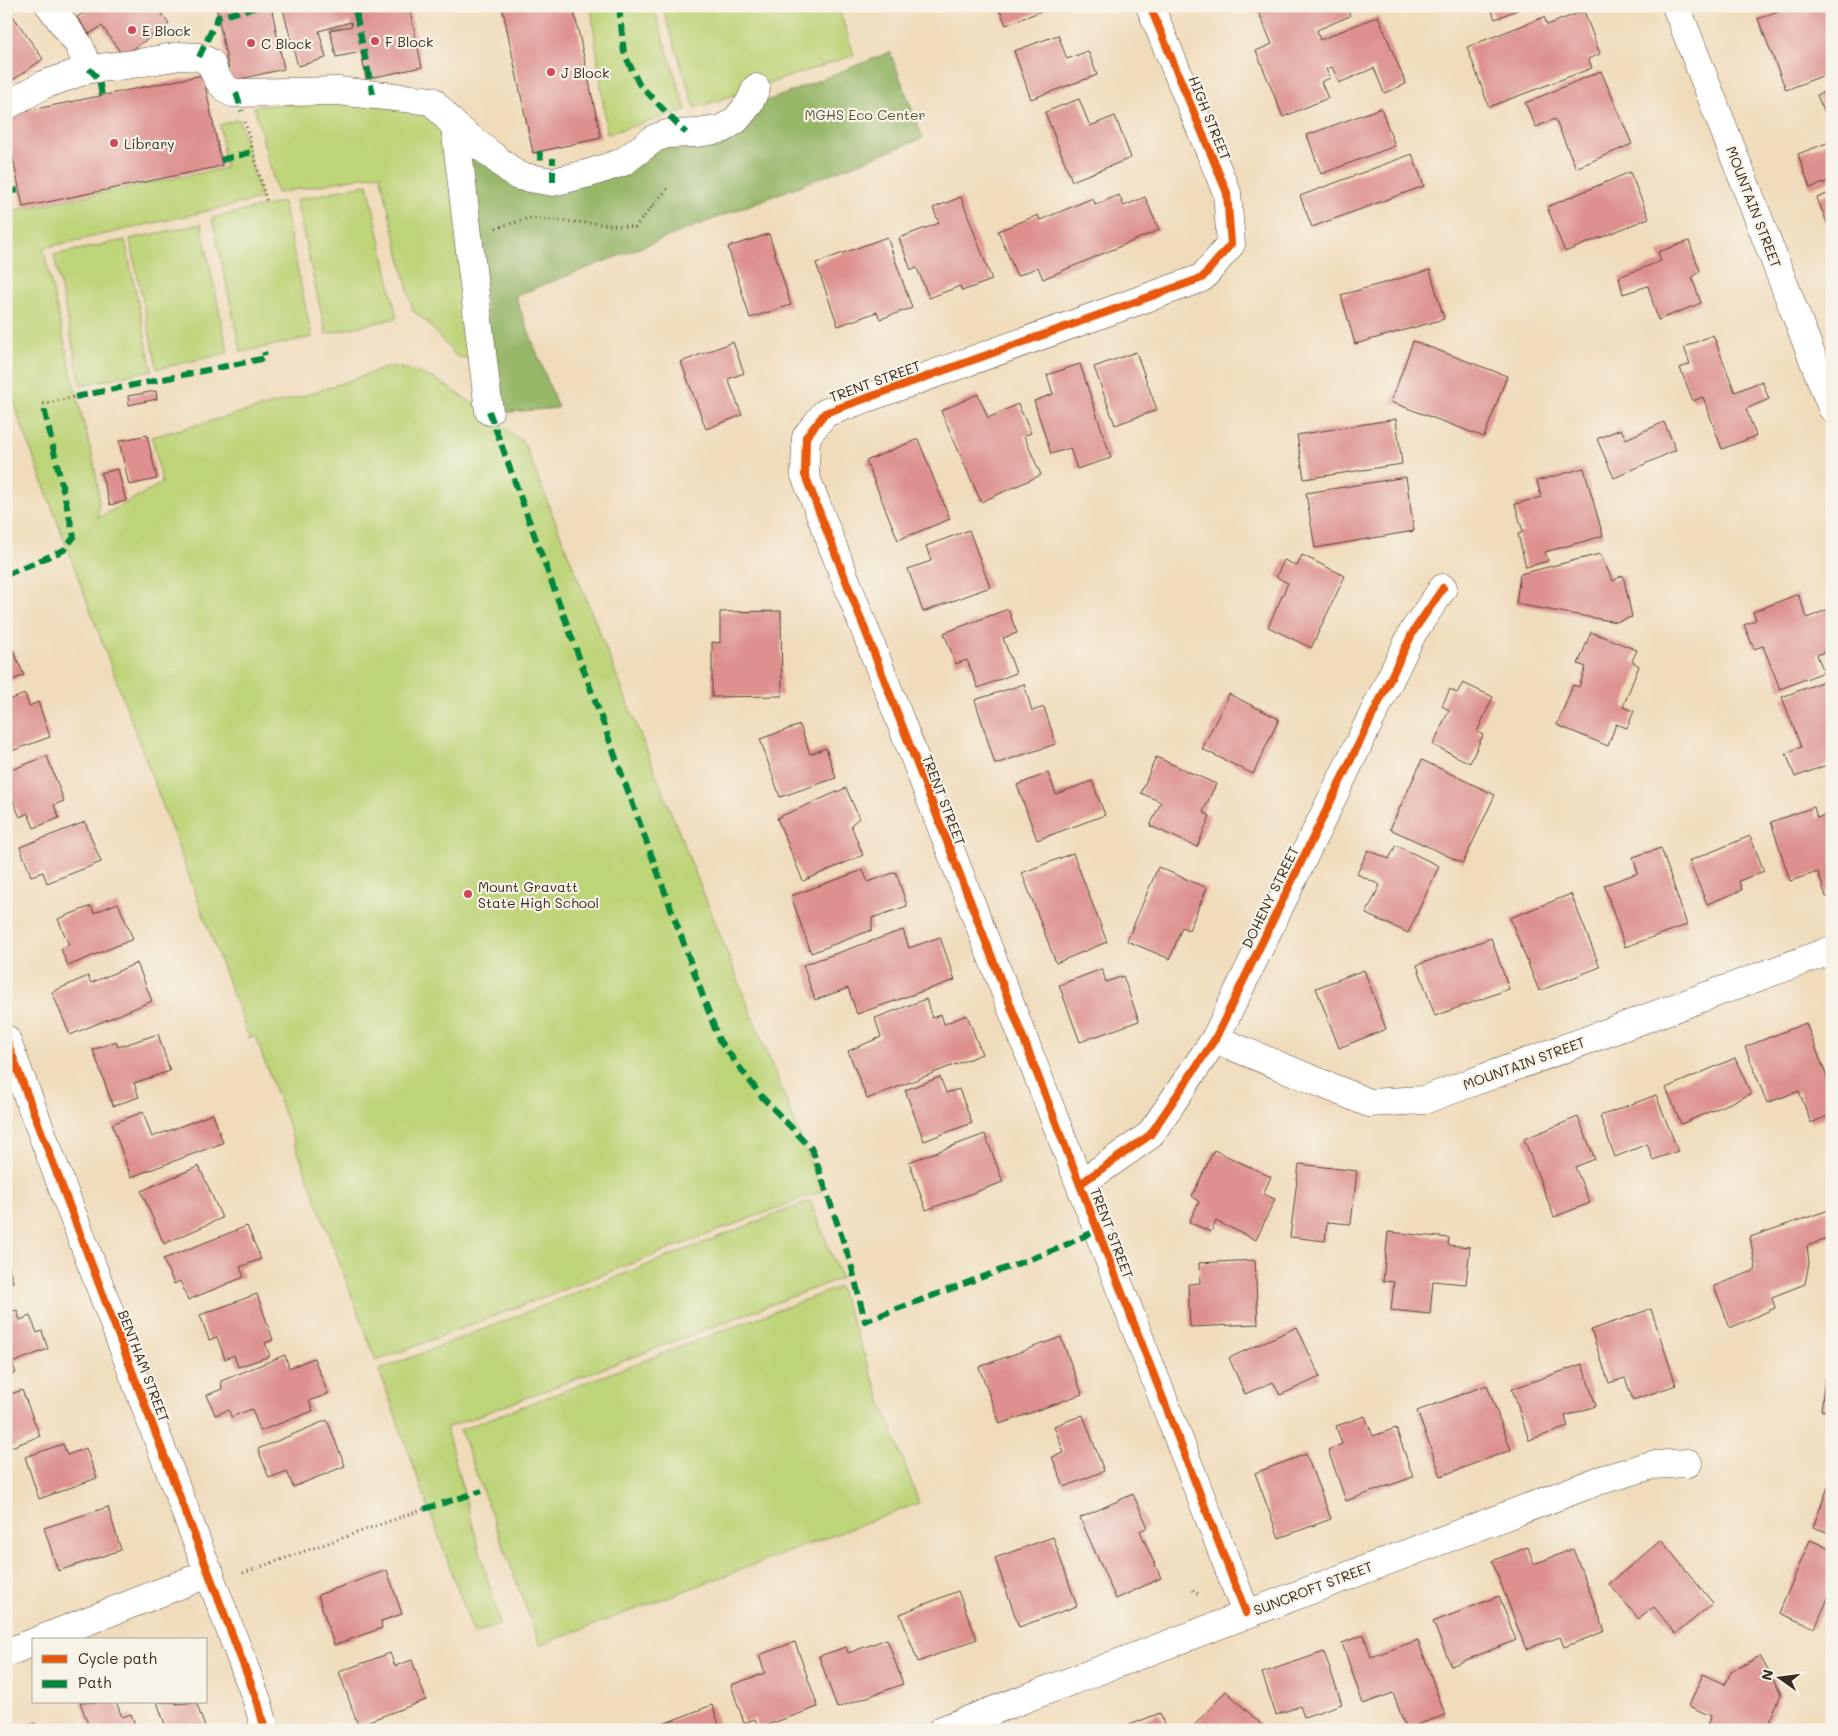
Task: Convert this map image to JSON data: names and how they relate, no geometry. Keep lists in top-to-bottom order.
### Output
{
  "streets": {
    "street": [
      "HIGH STREET",
      "MOUNTAIN STREET",
      "TRENT STREET",
      "DOHENY STREET",
      "BENTHAM STREET",
      "SUNCROFT STREET"
    ]
  },
  "crossings": [
    ["HIGH STREET", "TRENT STREET"],
    ["MOUNTAIN STREET", "DOHENY STREET"],
    ["TRENT STREET", "DOHENY STREET"],
    ["TRENT STREET", "SUNCROFT STREET"]
  ],
  "parks": ["MGHS Eco Center"],
  "places": [
    "E Block",
    "F Block",
    "C Block",
    "J Block",
    "Library",
    "Mount Gravatt State High School"
  ],
  "legend": ["Cycle path", "Path"],
  "north": "left"
}
